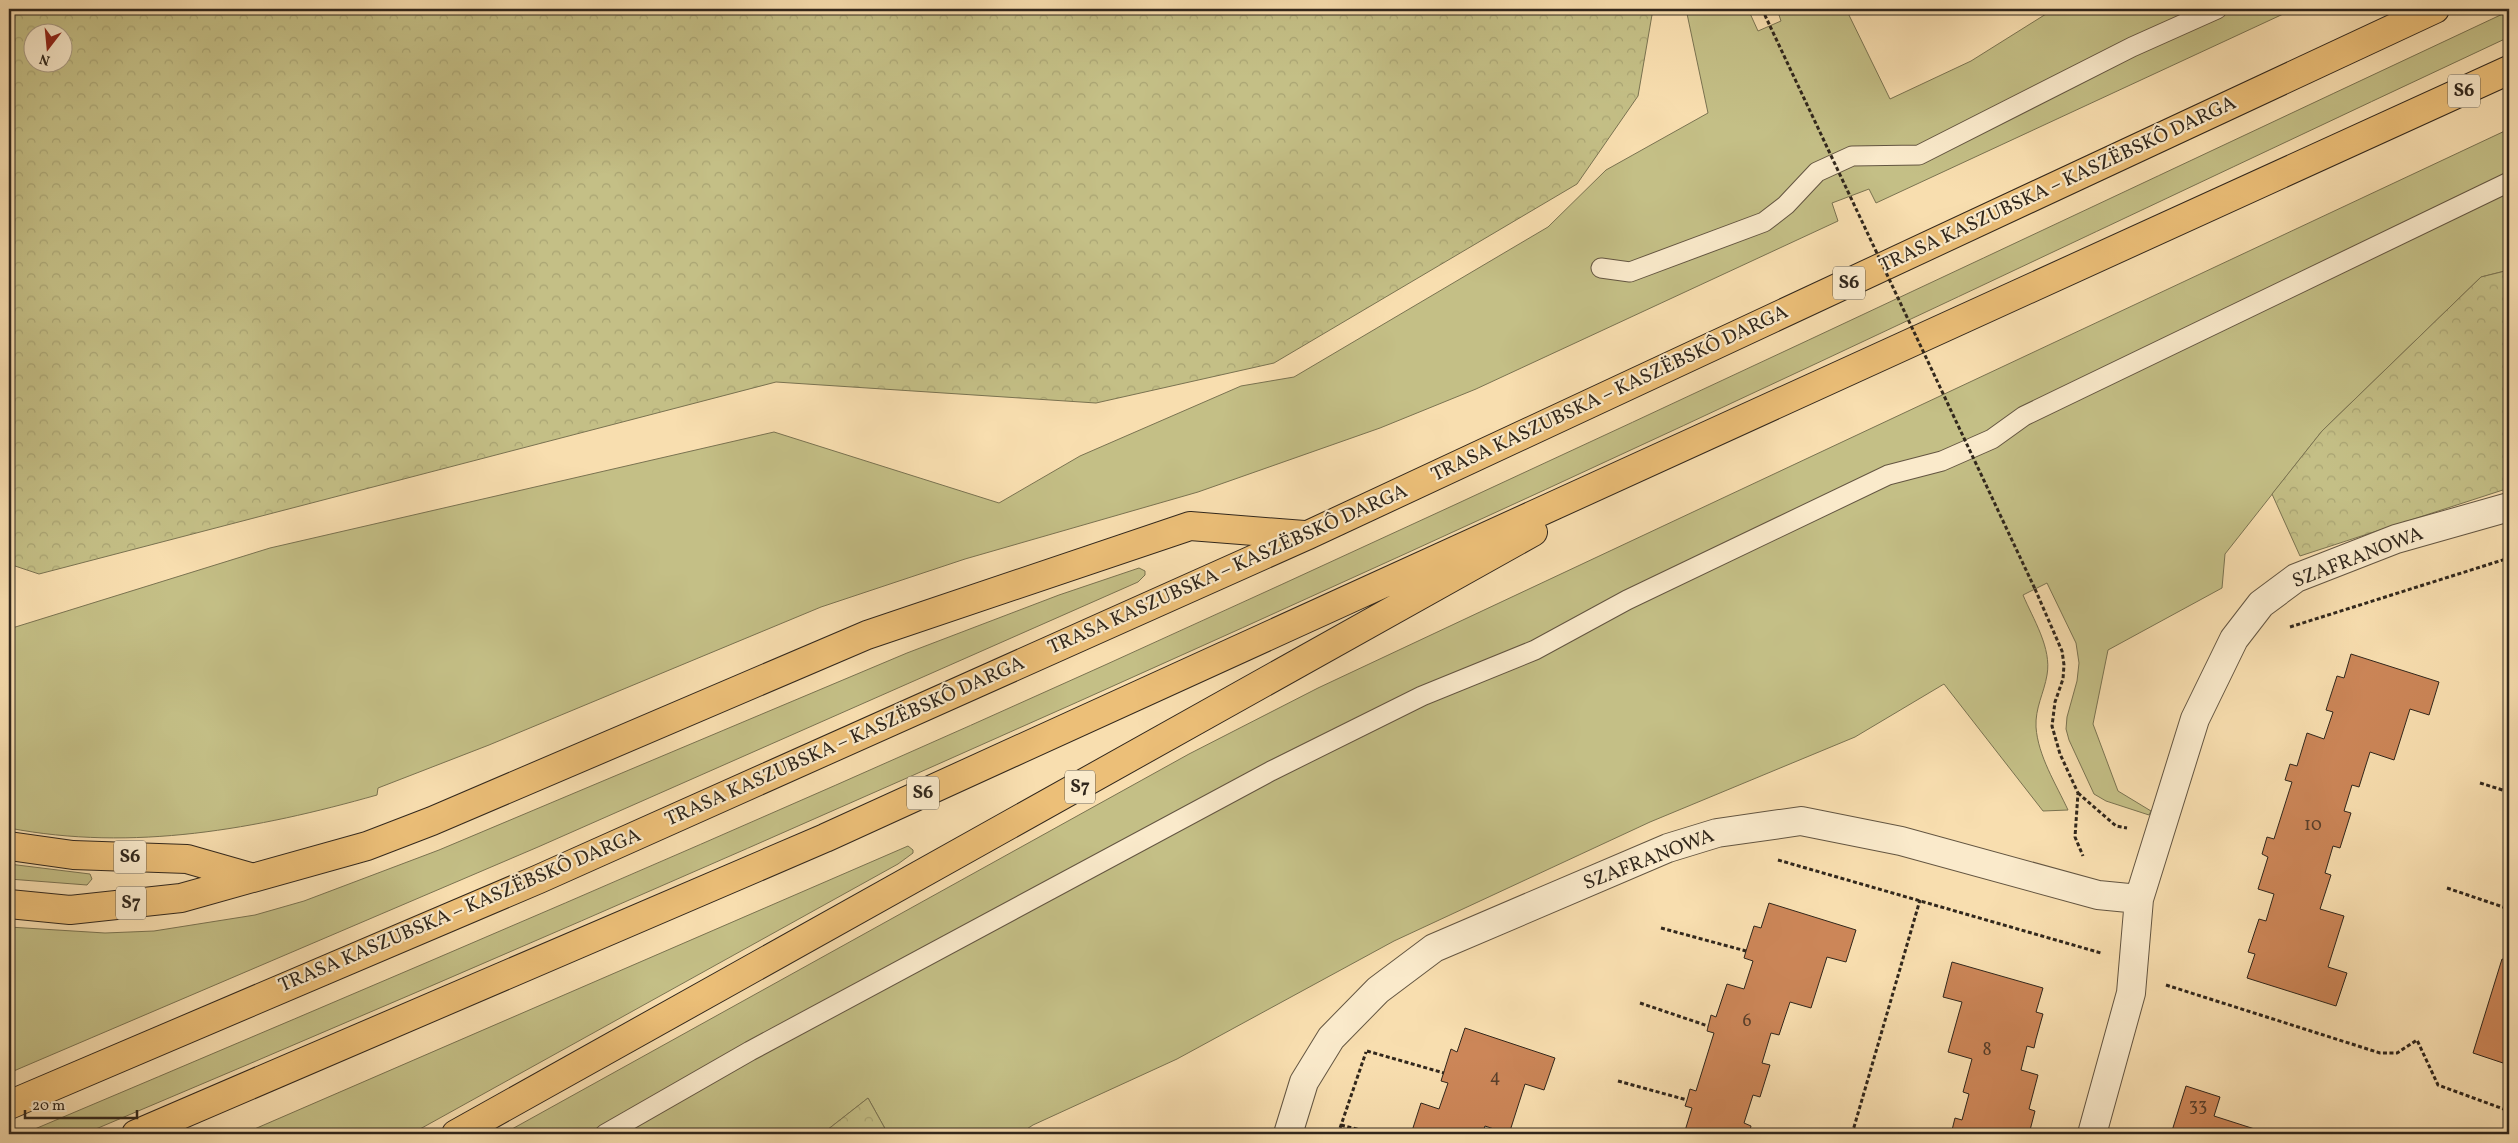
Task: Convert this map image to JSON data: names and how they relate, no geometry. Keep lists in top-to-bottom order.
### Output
{
  "streets": {
    "highway": ["S6", "TRASA KASZUBSKA – KASZËBSKÔ DARGA", "S7"],
    "street": ["SZAFRANOWA"]
  },
  "crossings": [
    ["S6", "TRASA KASZUBSKA – KASZËBSKÔ DARGA"],
    ["S6", "S7"]
  ],
  "house_numbers": [
    "10",
    "6",
    "8",
    "4",
    "33"
  ],
  "scale_bar": "20 m",
  "north": "bottom"
}
